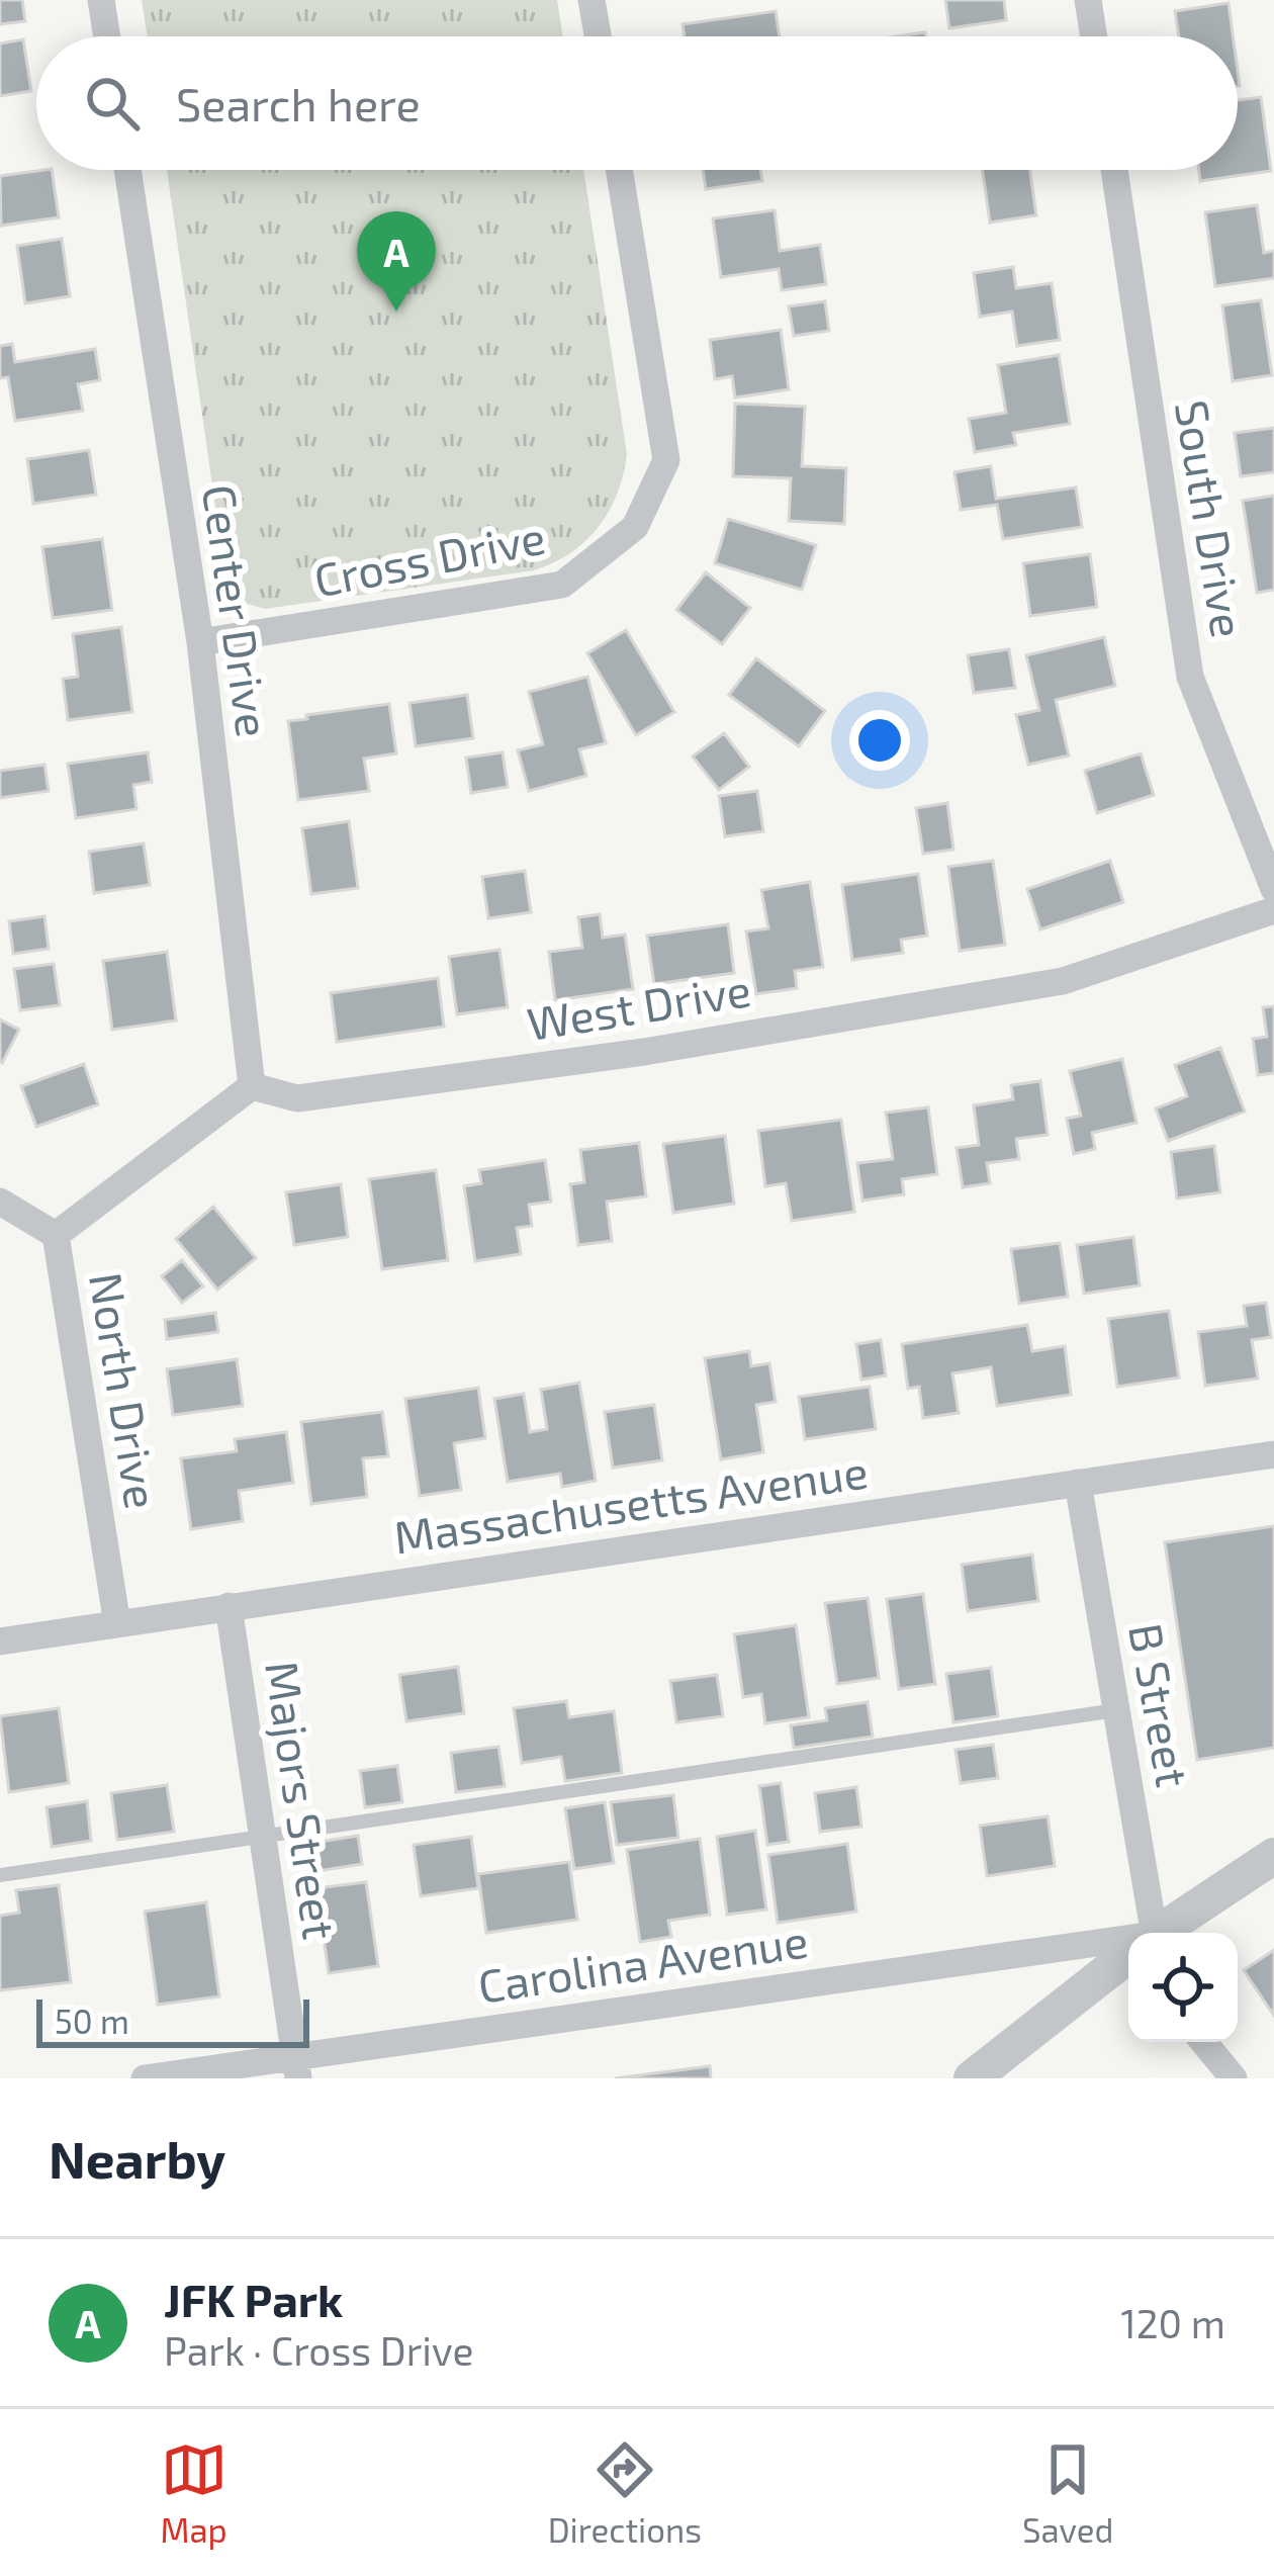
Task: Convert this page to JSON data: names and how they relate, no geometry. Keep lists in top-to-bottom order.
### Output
{
  "streets": {
    "street": [
      "South Drive",
      "Cross Drive",
      "Center Drive",
      "West Drive",
      "North Drive",
      "Massachusetts Avenue",
      "B Street",
      "Majors Street",
      "Carolina Avenue"
    ]
  },
  "crossings": [
    ["Cross Drive", "Center Drive"],
    ["Center Drive", "West Drive"],
    ["North Drive", "Massachusetts Avenue"],
    ["Massachusetts Avenue", "B Street"],
    ["Massachusetts Avenue", "Majors Street"],
    ["Majors Street", "Carolina Avenue"]
  ],
  "scale_bar": "50 m",
  "page": {
    "search": "Search here",
    "pins": "A",
    "scale": "50 m",
    "heading": "Nearby",
    "list": [
      {
        "mark": "A",
        "name": "JFK Park",
        "note": "Park · Cross Drive",
        "value": "120 m"
      }
    ],
    "nav": ["Map", "Directions", "Saved"]
  }
}
